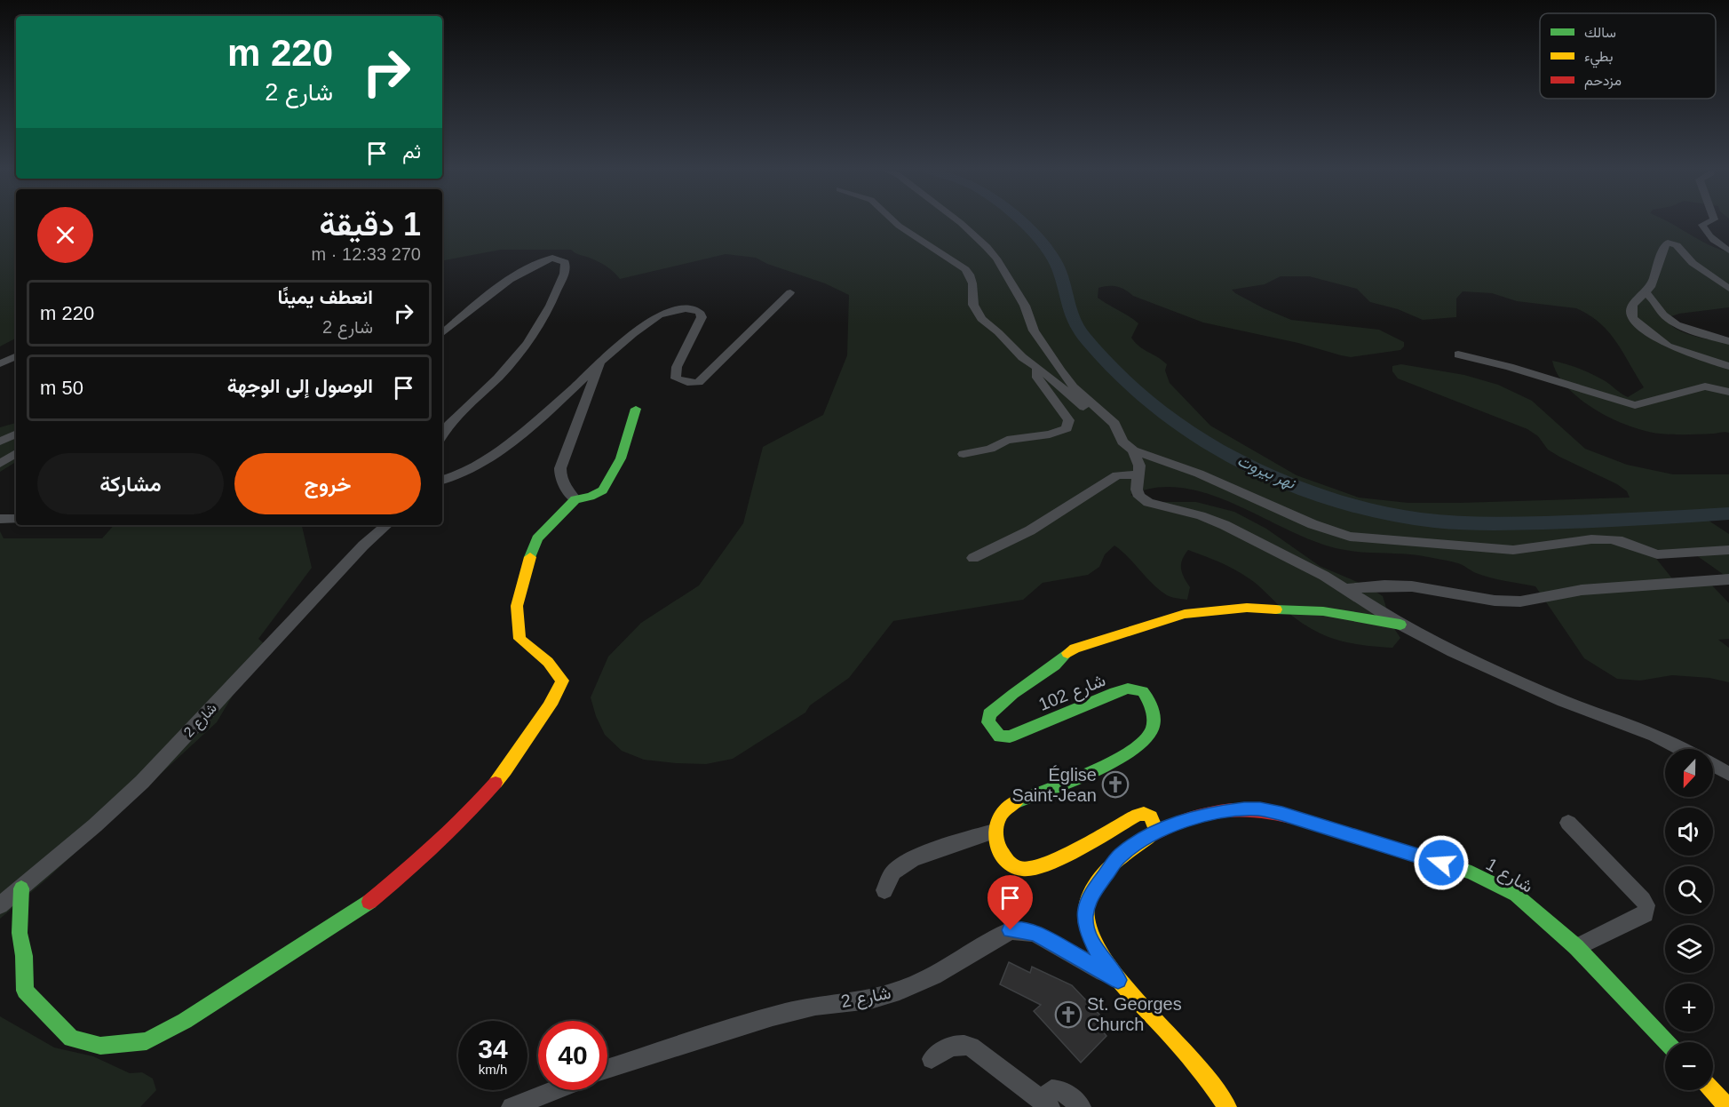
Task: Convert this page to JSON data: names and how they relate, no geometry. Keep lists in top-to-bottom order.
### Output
{
  "streets": {
    "street": ["شارع 102", "شارع 2", "شارع 1"]
  },
  "crossings": [
    ["شارع 2", "شارع 1"]
  ],
  "water": ["نهر بيروت"],
  "places": {
    "church": ["Église Saint-Jean", "St. Georges Church"]
  },
  "legend": ["سالك", "بطيء", "مزدحم"],
  "north": "bottom",
  "page": {
    "turn": ["220 m", "شارع 2"],
    "then": "ثم",
    "heading": ["1 دقيقة", "270 m · 12:33"],
    "list": [
      {
        "name": "انعطف يمينًا",
        "note": "شارع 2",
        "value": "220 m"
      },
      {
        "name": "الوصول إلى الوجهة",
        "value": "50 m"
      }
    ],
    "buttons": ["خروج", "مشاركة"],
    "map_buttons": ["+", "−"],
    "speed": "34 km/h",
    "limit": "40"
  }
}
